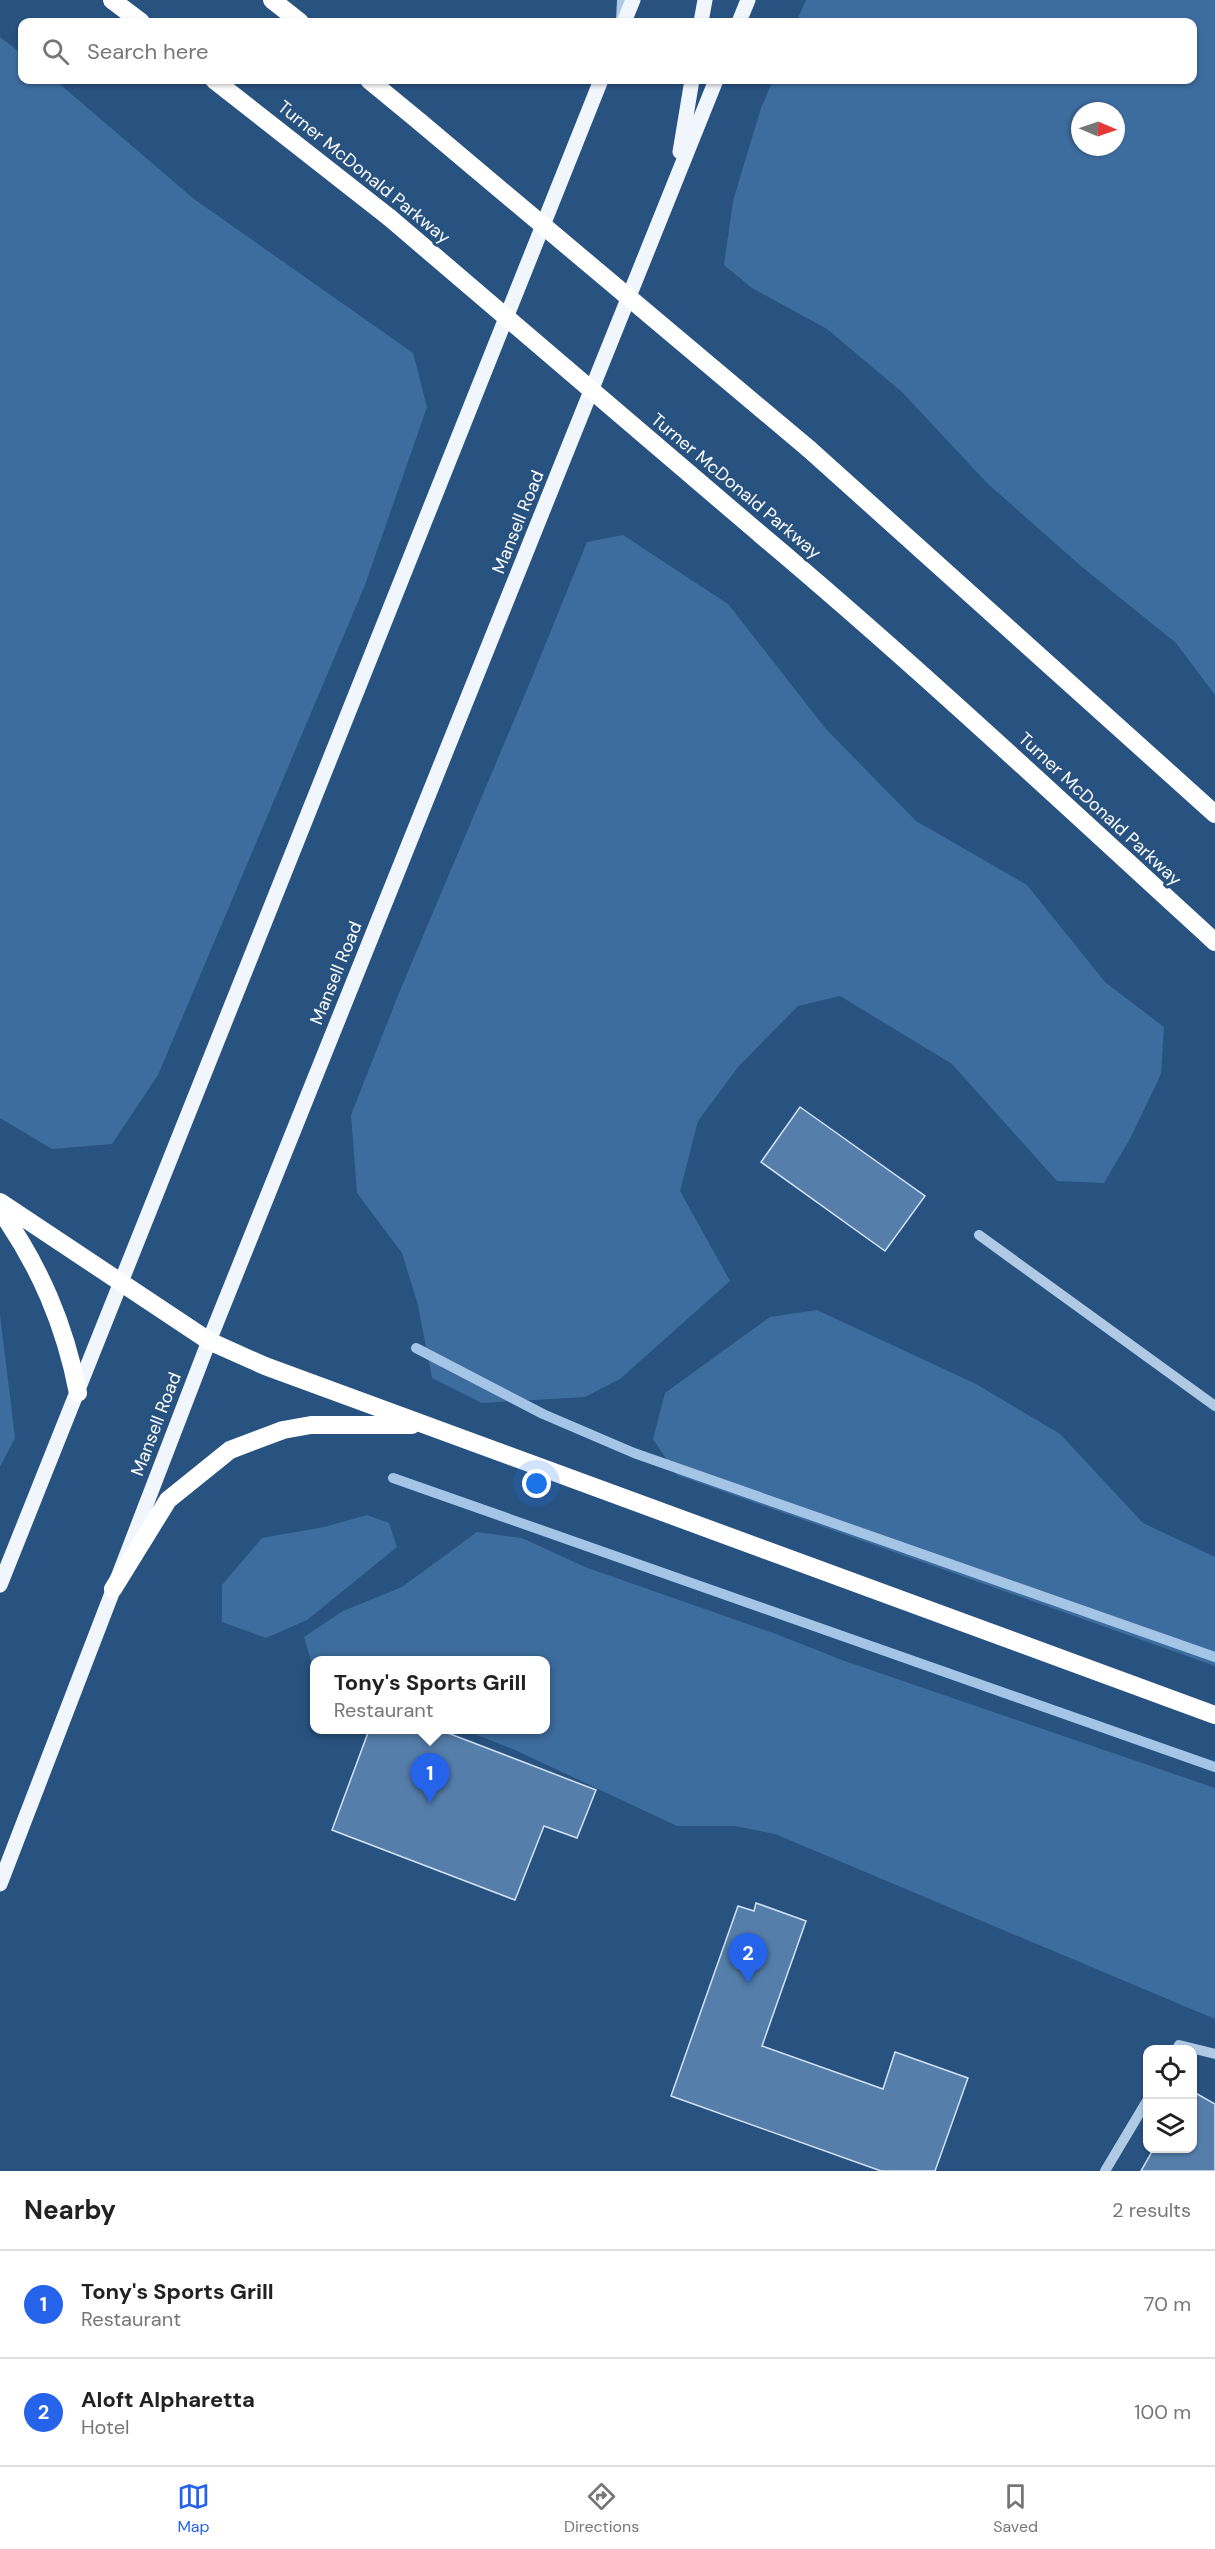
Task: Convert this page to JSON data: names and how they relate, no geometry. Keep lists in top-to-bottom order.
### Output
{
  "streets": {
    "highway": ["Turner McDonald Parkway"],
    "main road": ["Mansell Road"]
  },
  "north": "right",
  "page": {
    "search": "Search here",
    "popup": ["Tony's Sports Grill", "Restaurant"],
    "pins": ["1", "2"],
    "heading": ["Nearby", "2 results"],
    "list": [
      {
        "mark": "1",
        "name": "Tony's Sports Grill",
        "note": "Restaurant",
        "value": "70 m"
      },
      {
        "mark": "2",
        "name": "Aloft Alpharetta",
        "note": "Hotel",
        "value": "100 m"
      }
    ],
    "nav": ["Map", "Directions", "Saved"]
  }
}
